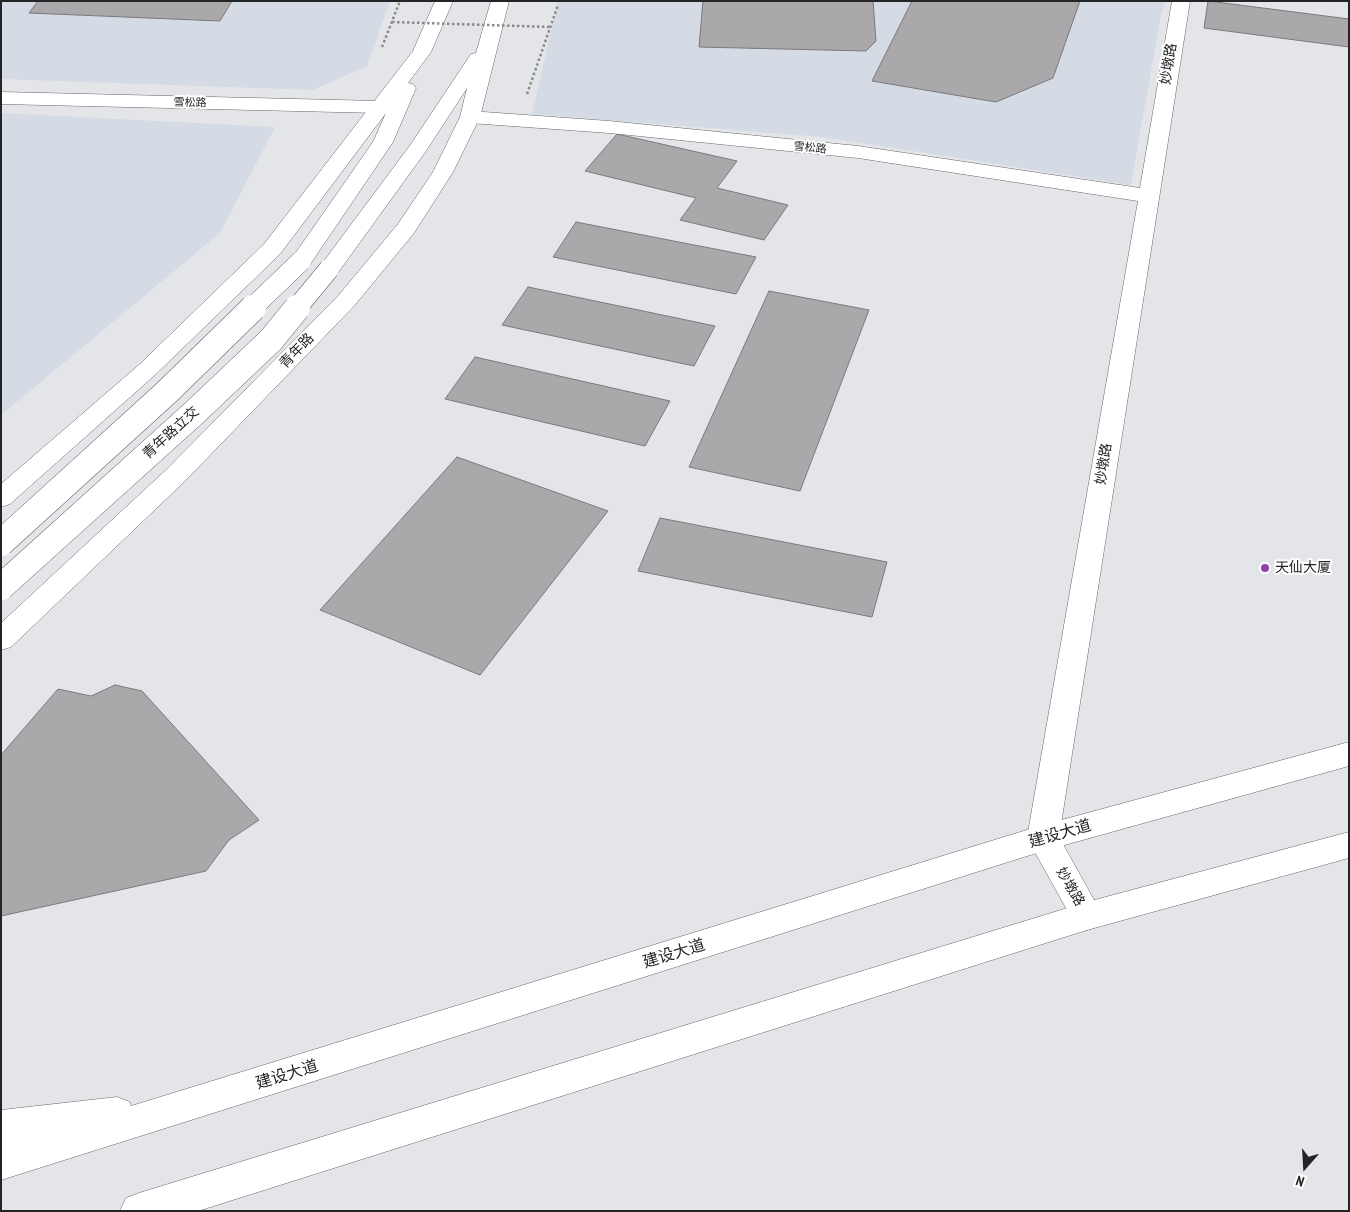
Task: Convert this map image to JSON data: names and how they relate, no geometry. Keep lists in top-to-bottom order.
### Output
{
  "streets": {
    "main road": [
      "妙墩路",
      "雪松路",
      "青年路",
      "青年路立交",
      "建设大道"
    ]
  },
  "crossings": [
    ["妙墩路", "雪松路"],
    ["妙墩路", "建设大道"],
    ["雪松路", "青年路"],
    ["青年路", "青年路立交"]
  ],
  "places": ["天仙大厦"],
  "north": "bottom"
}
